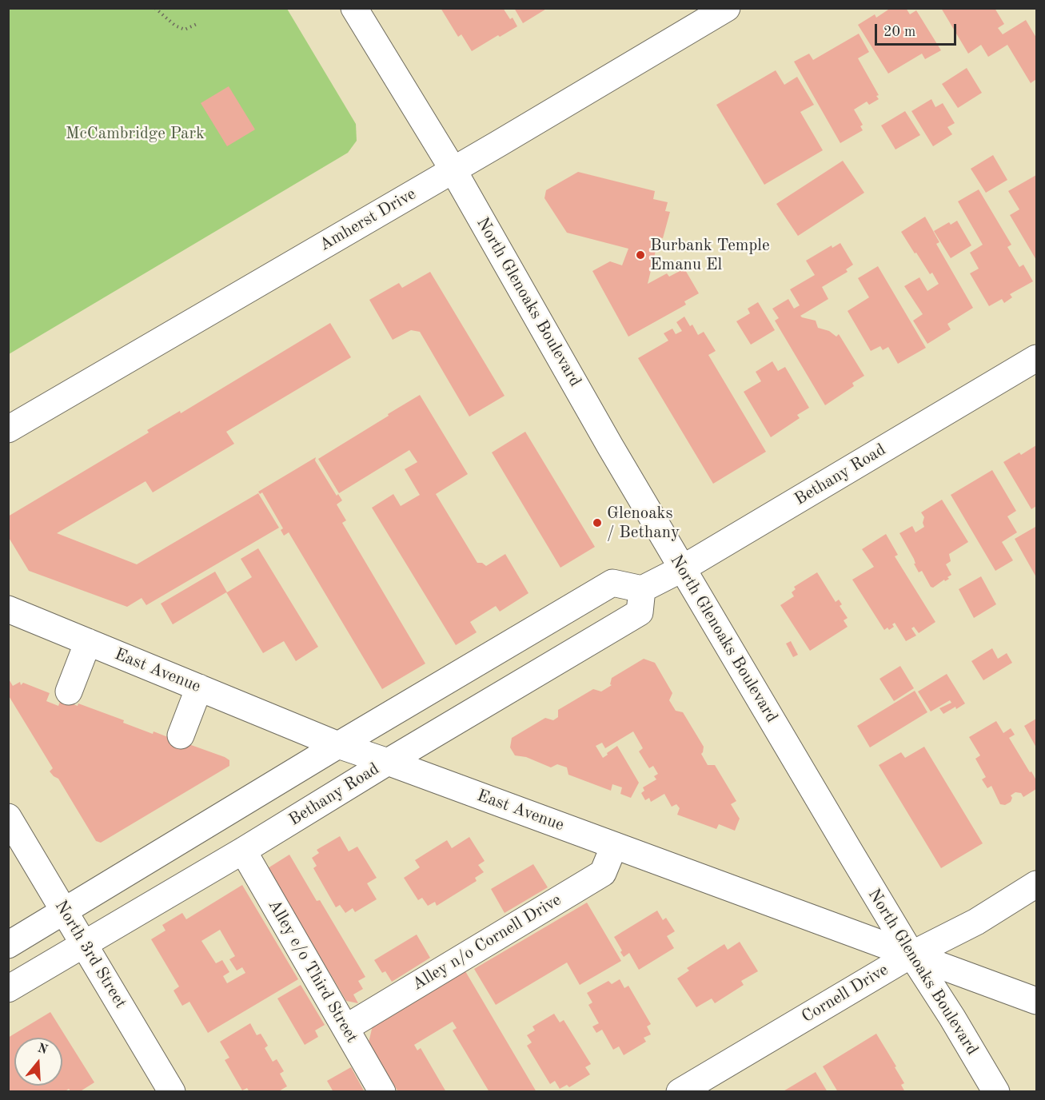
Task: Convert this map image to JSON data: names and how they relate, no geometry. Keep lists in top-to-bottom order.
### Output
{
  "streets": {
    "street": [
      "Amherst Drive",
      "North Glenoaks Boulevard",
      "Bethany Road",
      "East Avenue",
      "Alley n/o Cornell Drive",
      "North 3rd Street",
      "Alley e/o Third Street",
      "Cornell Drive"
    ]
  },
  "crossings": [
    ["Amherst Drive", "North Glenoaks Boulevard"],
    ["North Glenoaks Boulevard", "Bethany Road"],
    ["North Glenoaks Boulevard", "East Avenue"],
    ["North Glenoaks Boulevard", "Cornell Drive"],
    ["Bethany Road", "East Avenue"],
    ["Bethany Road", "North 3rd Street"],
    ["Bethany Road", "Alley e/o Third Street"],
    ["East Avenue", "Alley n/o Cornell Drive"],
    ["East Avenue", "Cornell Drive"],
    ["Alley n/o Cornell Drive", "Alley e/o Third Street"]
  ],
  "parks": ["McCambridge Park"],
  "places": ["Burbank Temple Emanu El", "Glenoaks / Bethany"],
  "scale_bar": "20 m",
  "north": "top"
}
